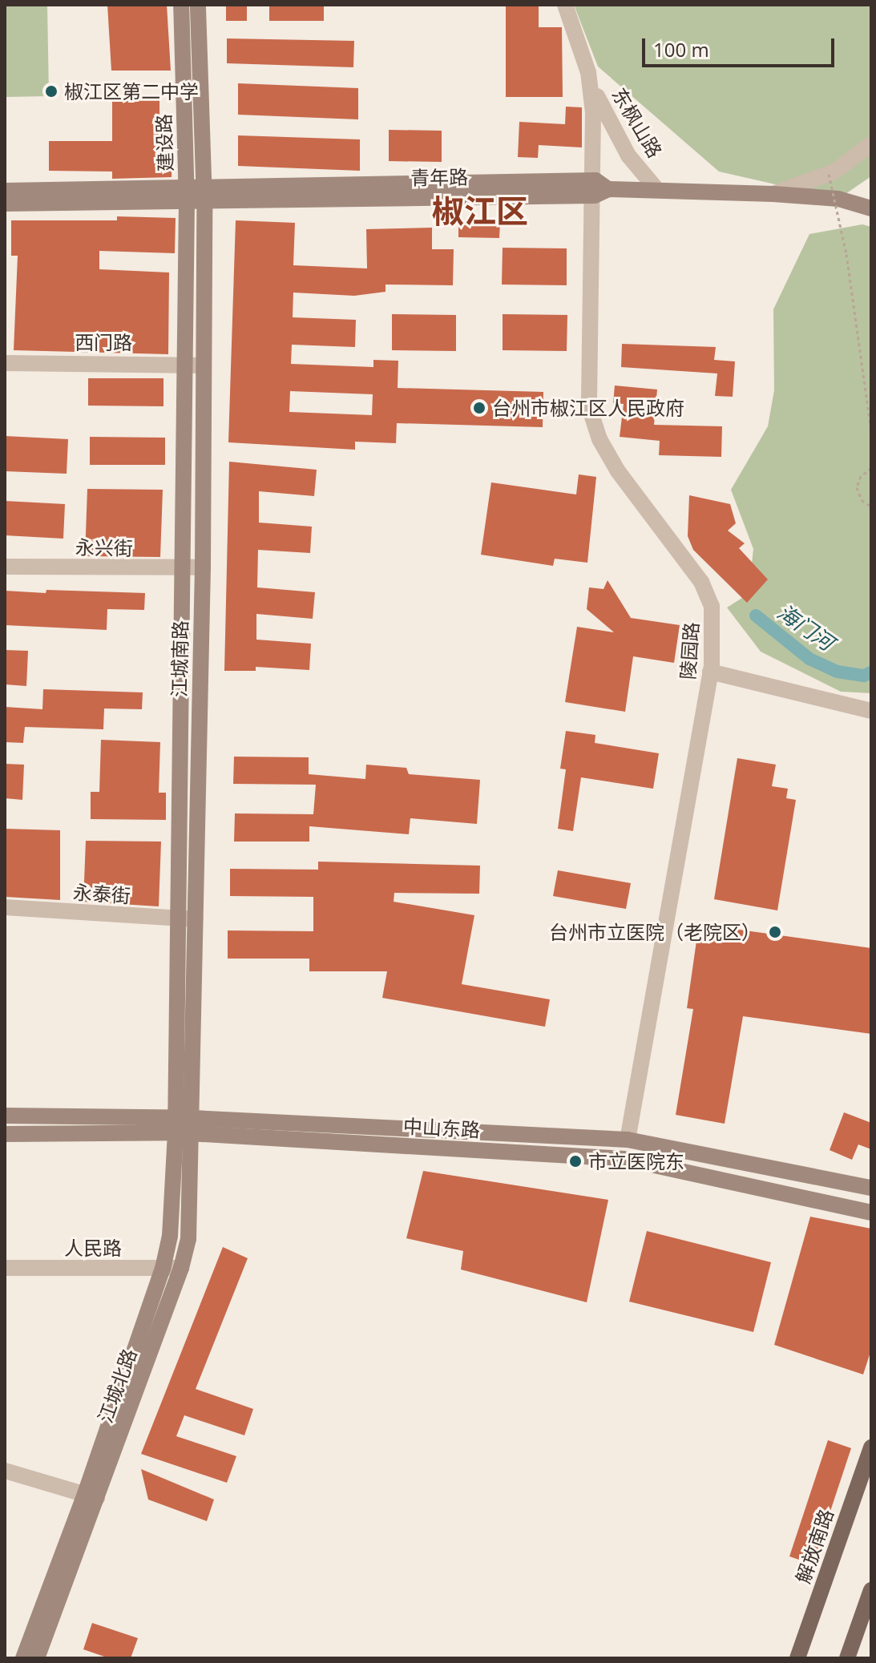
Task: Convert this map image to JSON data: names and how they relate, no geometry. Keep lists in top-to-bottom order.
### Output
{
  "streets": {
    "main road": [
      "建设路",
      "青年路",
      "江城南路",
      "中山东路",
      "江城北路",
      "解放南路"
    ],
    "street": [
      "东枫山路",
      "西门路",
      "永兴街",
      "陵园路",
      "永泰街",
      "人民路"
    ]
  },
  "crossings": [
    ["东枫山路", "青年路"],
    ["东枫山路", "陵园路"],
    ["建设路", "青年路"],
    ["建设路", "江城南路"],
    ["青年路", "陵园路"],
    ["青年路", "江城南路"],
    ["西门路", "江城南路"],
    ["永兴街", "江城南路"],
    ["陵园路", "中山东路"],
    ["江城南路", "永泰街"],
    ["江城南路", "中山东路"],
    ["江城南路", "江城北路"],
    ["中山东路", "江城北路"],
    ["人民路", "江城北路"]
  ],
  "districts": ["椒江区"],
  "water": ["海门河"],
  "places": [
    "椒江区第二中学",
    "台州市椒江区人民政府",
    "台州市立医院（老院区）",
    "市立医院东"
  ],
  "scale_bar": "100 m"
}
